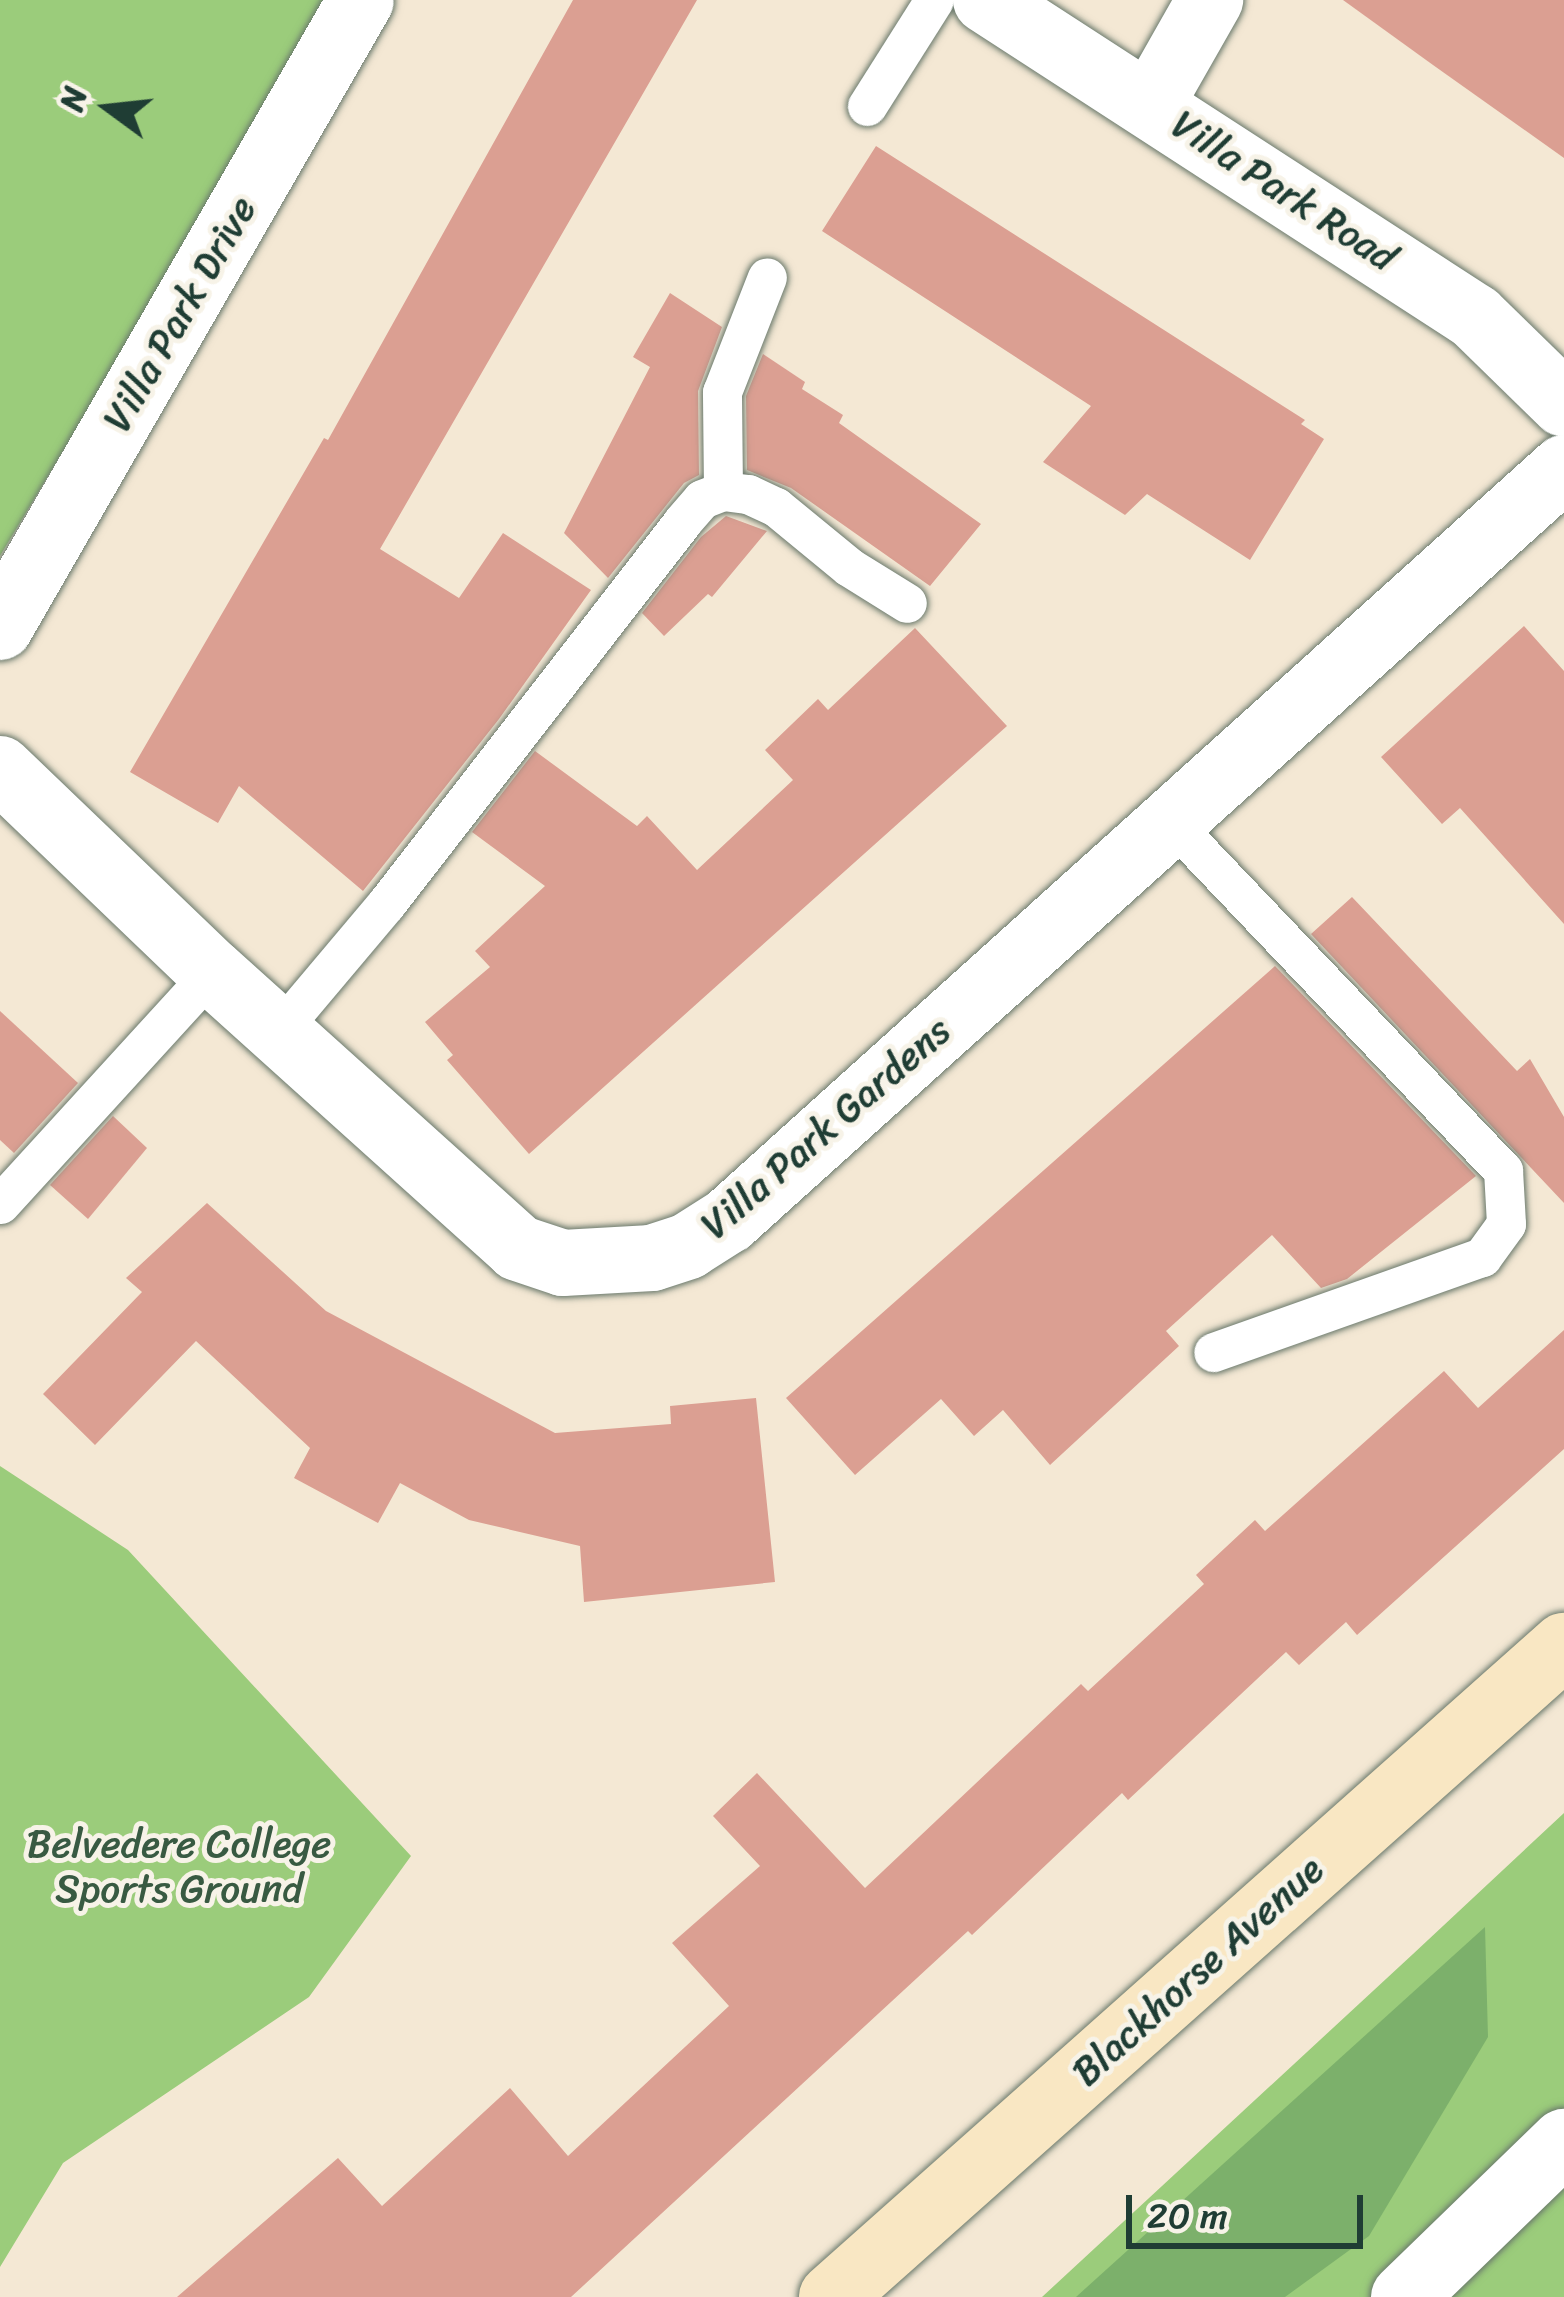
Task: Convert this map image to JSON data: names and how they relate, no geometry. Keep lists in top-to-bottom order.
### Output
{
  "streets": {
    "main road": ["Blackhorse Avenue"],
    "street": ["Villa Park Road", "Villa Park Drive", "Villa Park Gardens"]
  },
  "parks": ["Belvedere College Sports Ground"],
  "scale_bar": "20 m",
  "north": "left"
}
